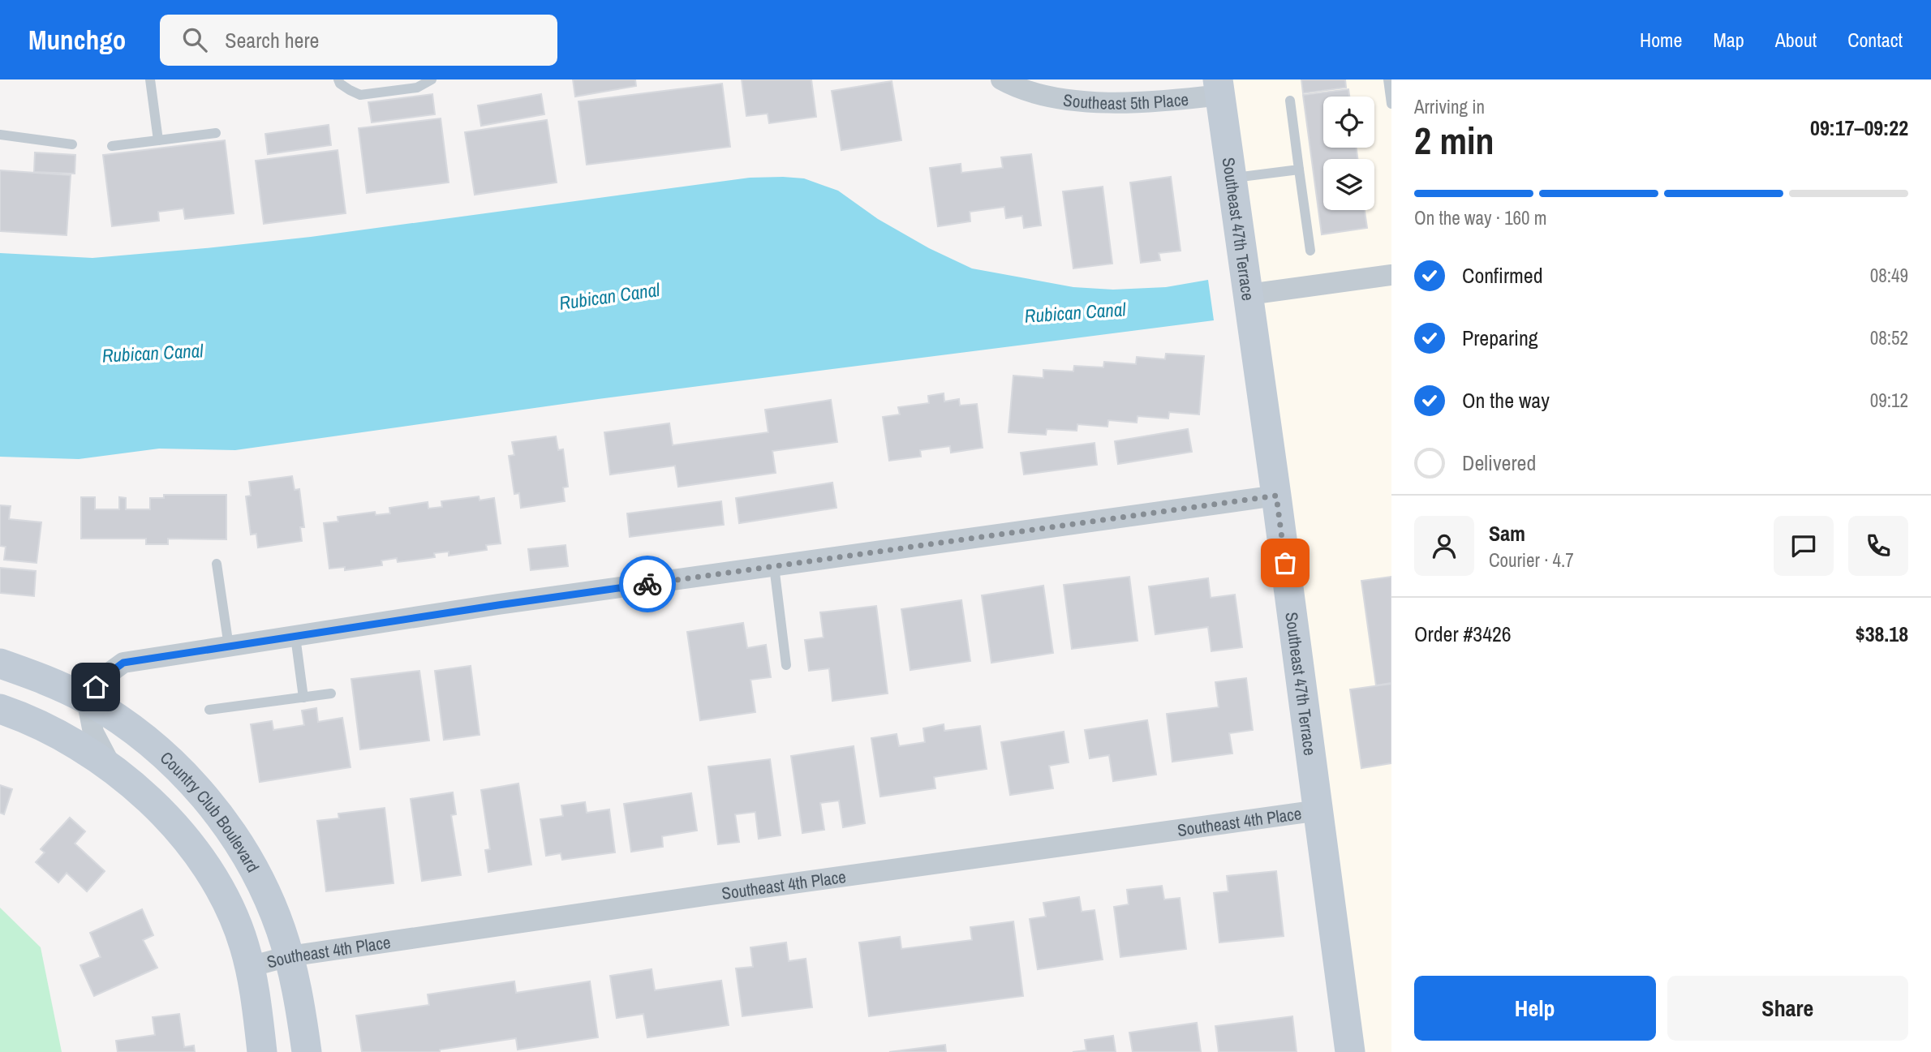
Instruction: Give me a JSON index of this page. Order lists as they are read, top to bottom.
{
  "streets": {
    "main road": ["Southeast 47th Terrace", "Country Club Boulevard"],
    "street": ["Southeast 5th Place", "Southeast 4th Place"]
  },
  "crossings": [
    ["Southeast 5th Place", "Southeast 47th Terrace"],
    ["Southeast 47th Terrace", "Southeast 4th Place"],
    ["Country Club Boulevard", "Southeast 4th Place"]
  ],
  "water": ["Rubican Canal"],
  "page": {
    "header": "Munchgo",
    "search": "Search here",
    "nav": [
      "Home",
      "Map",
      "About",
      "Contact"
    ],
    "heading": ["2 min", "Arriving in", "09:17–09:22"],
    "panel": [
      "Sam",
      "Courier · 4.7",
      "Order #3426",
      "$38.18"
    ],
    "bar": "On the way · 160 m",
    "list": [
      ["Confirmed", "08:49"],
      ["Preparing", "08:52"],
      ["On the way", "09:12"],
      "Delivered"
    ],
    "buttons": ["Help", "Share"]
  }
}
